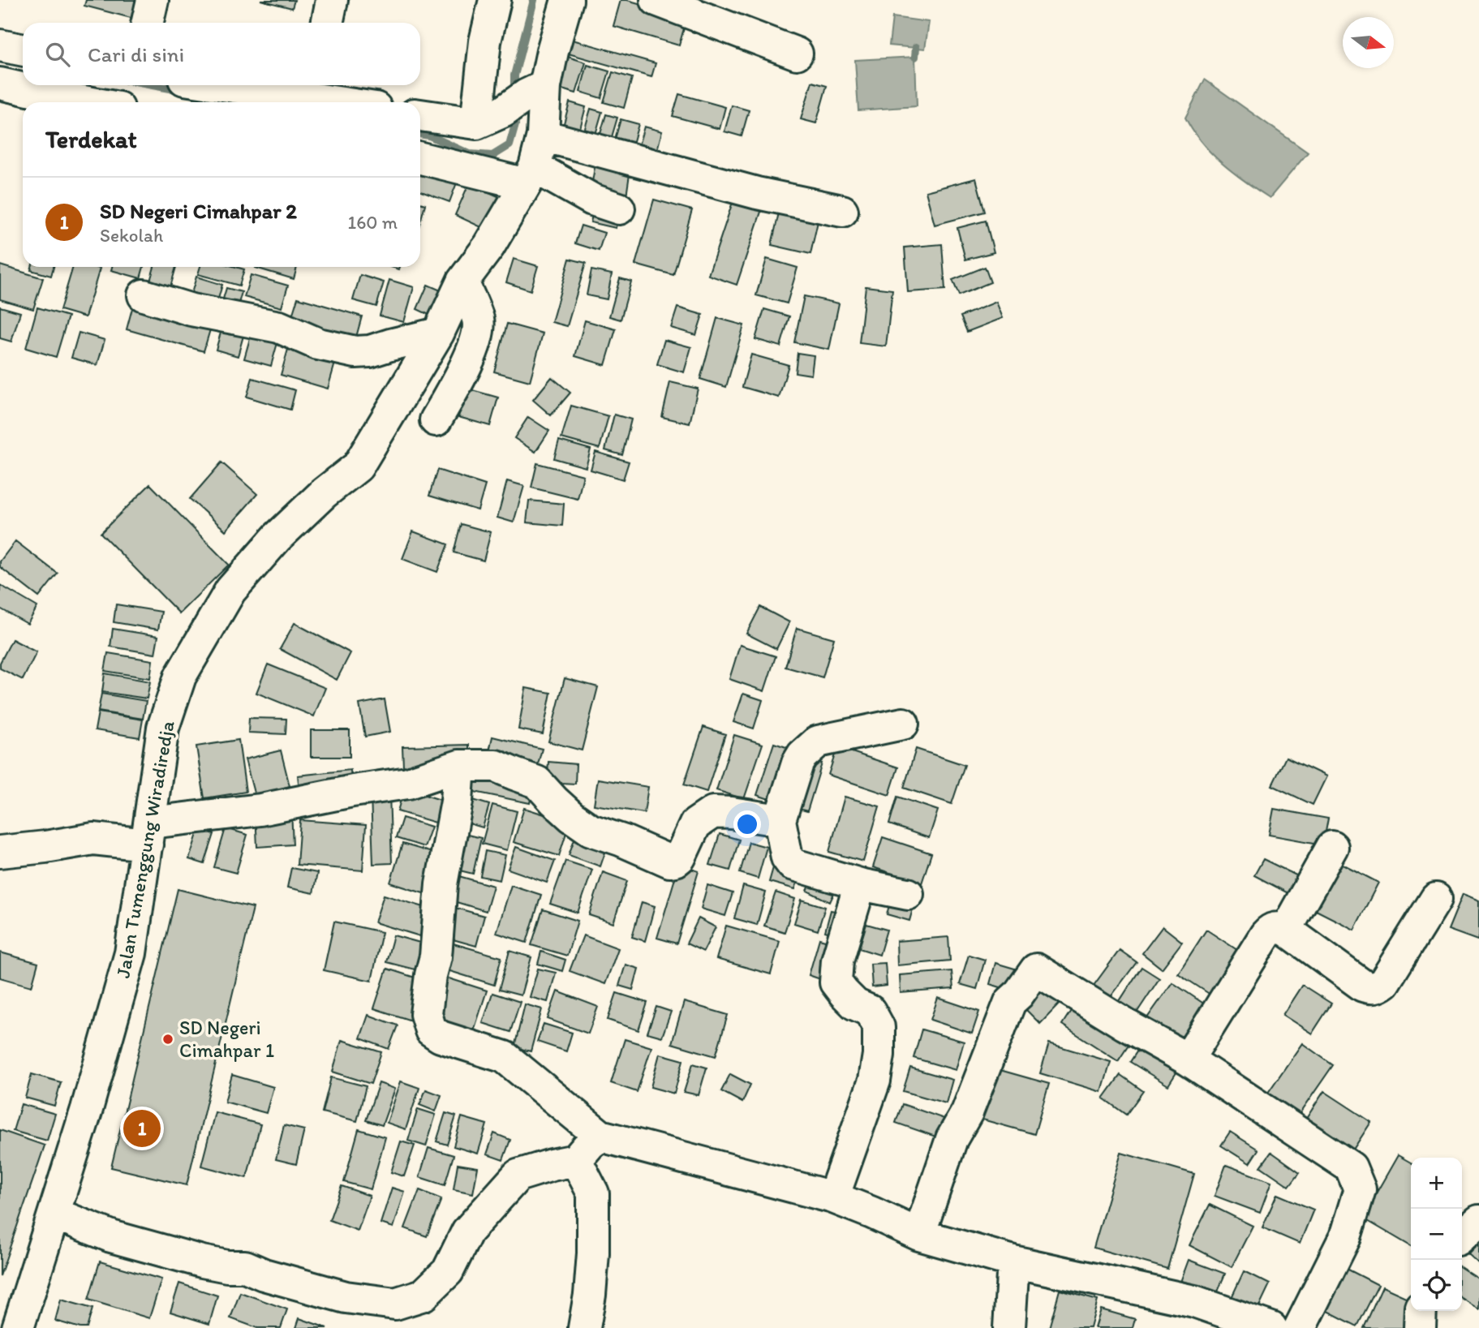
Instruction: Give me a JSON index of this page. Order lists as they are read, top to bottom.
{
  "streets": {
    "street": ["Jalan Tumenggung Wiradiredja"]
  },
  "places": ["SD Negeri Cimahpar 1"],
  "north": "right",
  "page": {
    "search": "Cari di sini",
    "heading": "Terdekat",
    "list": [
      {
        "mark": "1",
        "name": "SD Negeri Cimahpar 2",
        "note": "Sekolah",
        "value": "160 m"
      }
    ],
    "pins": "1",
    "map_buttons": ["+", "−"]
  }
}
